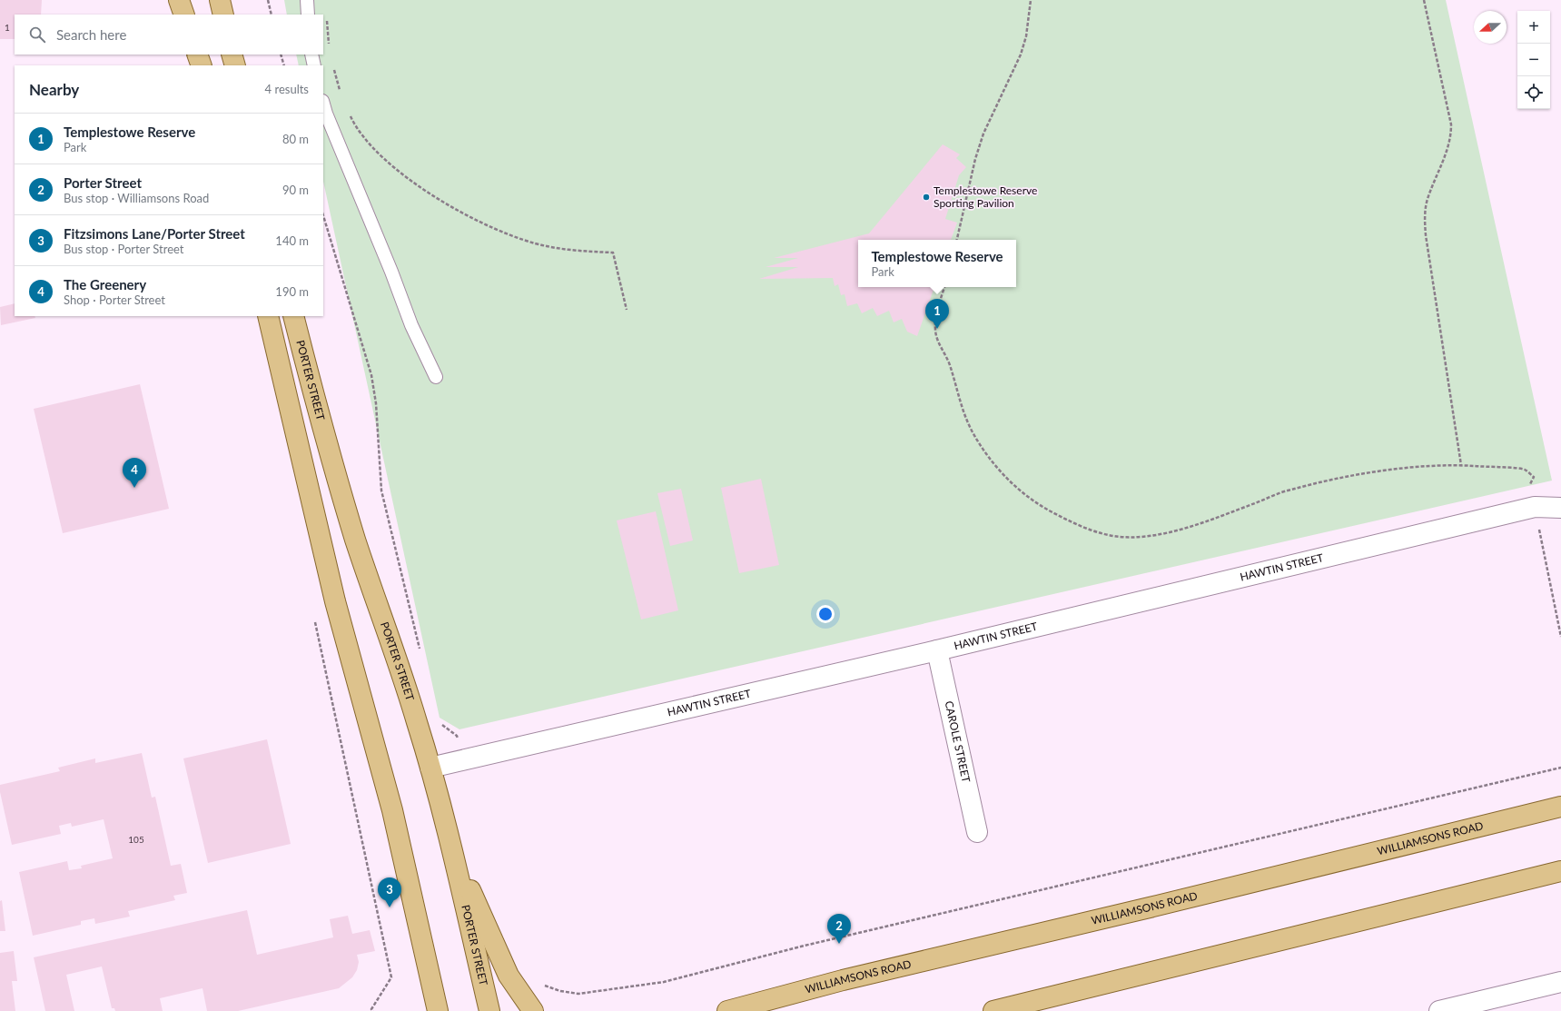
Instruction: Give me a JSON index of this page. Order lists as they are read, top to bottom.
{
  "streets": {
    "main road": ["PORTER STREET", "WILLIAMSONS ROAD"],
    "street": ["HAWTIN STREET", "CAROLE STREET"]
  },
  "crossings": [
    ["PORTER STREET", "HAWTIN STREET"],
    ["HAWTIN STREET", "CAROLE STREET"]
  ],
  "places": ["Templestowe Reserve Sporting Pavilion"],
  "house_numbers": ["1", "105"],
  "north": "left",
  "page": {
    "map_buttons": ["+", "−"],
    "search": "Search here",
    "heading": ["Nearby", "4 results"],
    "list": [
      {
        "mark": "1",
        "name": "Templestowe Reserve",
        "note": "Park",
        "value": "80 m"
      },
      {
        "mark": "2",
        "name": "Porter Street",
        "note": "Bus stop · Williamsons Road",
        "value": "90 m"
      },
      {
        "mark": "3",
        "name": "Fitzsimons Lane/Porter Street",
        "note": "Bus stop · Porter Street",
        "value": "140 m"
      },
      {
        "mark": "4",
        "name": "The Greenery",
        "note": "Shop · Porter Street",
        "value": "190 m"
      }
    ],
    "popup": ["Templestowe Reserve", "Park"],
    "pins": [
      "1",
      "4",
      "3",
      "2"
    ]
  }
}
